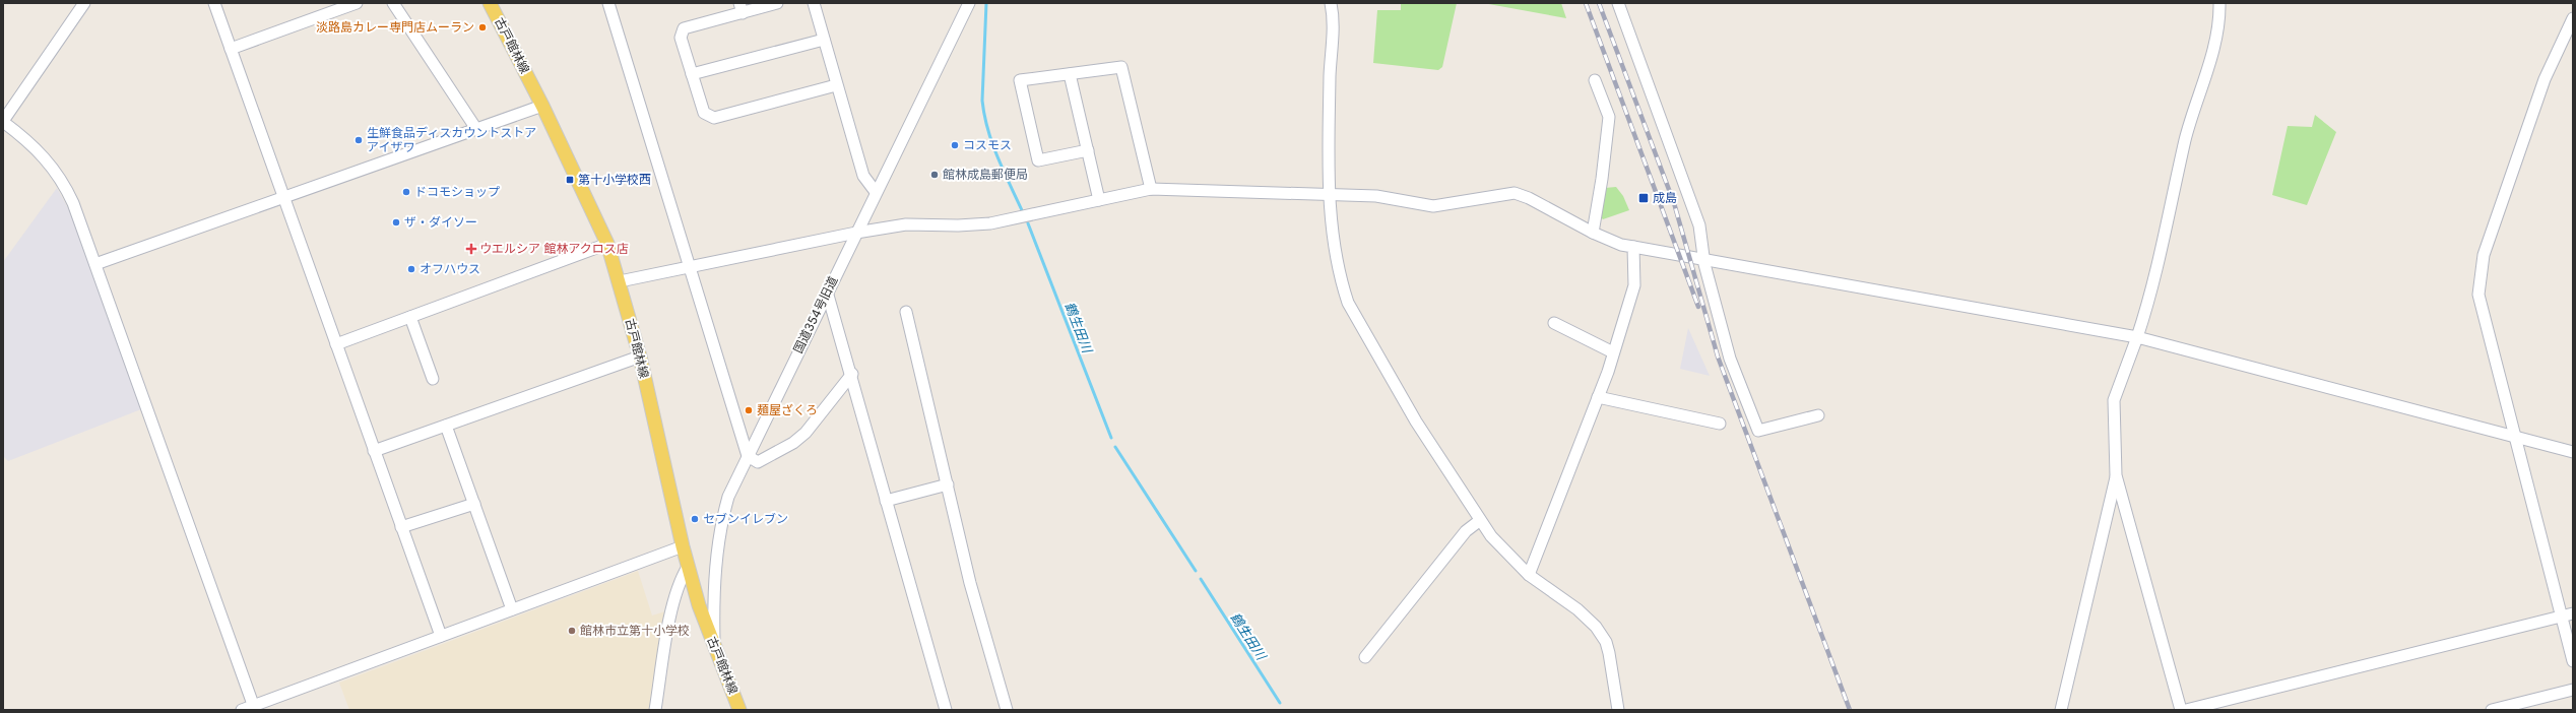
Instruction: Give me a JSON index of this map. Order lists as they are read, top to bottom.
{
  "streets": {
    "main road": ["古戸館林線"],
    "street": ["国道354号旧道"]
  },
  "crossings": [
    ["古戸館林線", "国道354号旧道"]
  ],
  "water": ["鶴生田川"],
  "places": {
    "other": [
      "淡路島カレー専門店ムーラン",
      "生鮮食品ディスカウントストア アイザワ",
      "コスモス",
      "館林成島郵便局",
      "ドコモショップ",
      "ザ・ダイソー",
      "オフハウス",
      "麺屋ざくろ",
      "セブンイレブン",
      "館林市立第十小学校"
    ],
    "transit": ["第十小学校西", "成島"],
    "health": ["ウエルシア 館林アクロス店"]
  }
}
